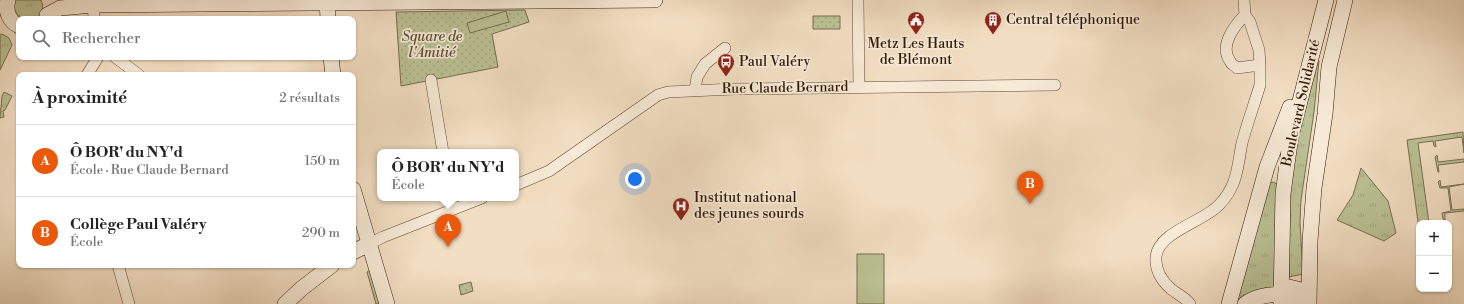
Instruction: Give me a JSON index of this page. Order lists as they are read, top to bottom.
{
  "streets": {
    "main road": ["Boulevard Solidarité"],
    "street": ["Rue Claude Bernard"]
  },
  "parks": ["Square de l'Amitié"],
  "places": {
    "public building": ["Metz Les Hauts de Blémont"],
    "building": ["Central téléphonique"],
    "bus stop": ["Paul Valéry"],
    "hospital": ["Institut national des jeunes sourds"]
  },
  "page": {
    "search": "Rechercher",
    "heading": ["À proximité", "2 résultats"],
    "list": [
      {
        "mark": "A",
        "name": "Ô BOR' du NY'd",
        "note": "École · Rue Claude Bernard",
        "value": "150 m"
      },
      {
        "mark": "B",
        "name": "Collège Paul Valéry",
        "note": "École",
        "value": "290 m"
      }
    ],
    "popup": ["Ô BOR' du NY'd", "École"],
    "pins": ["B", "A"],
    "map_buttons": ["+", "−"]
  }
}
